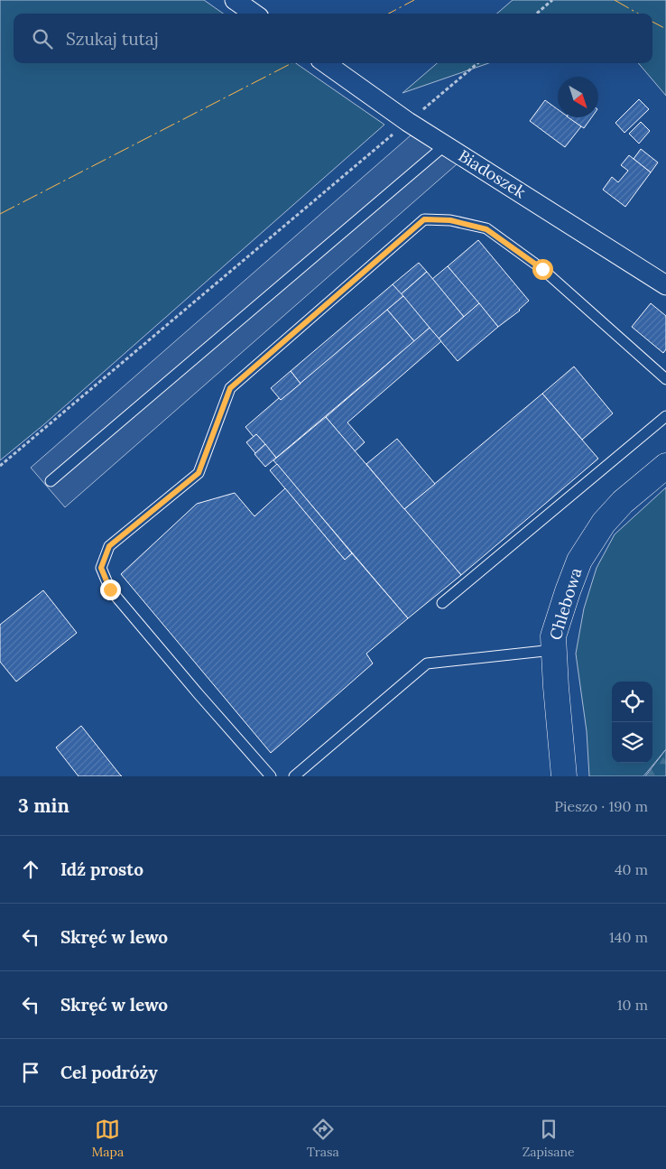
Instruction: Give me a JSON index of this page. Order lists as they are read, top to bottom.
{
  "streets": {
    "street": ["Biadoszek", "Chlebowa"]
  },
  "north": "bottom right",
  "page": {
    "search": "Szukaj tutaj",
    "heading": ["3 min", "Pieszo · 190 m"],
    "list": [
      ["Idź prosto", "40 m"],
      ["Skręć w lewo", "140 m"],
      ["Skręć w lewo", "10 m"],
      "Cel podróży"
    ],
    "nav": ["Mapa", "Trasa", "Zapisane"]
  }
}
